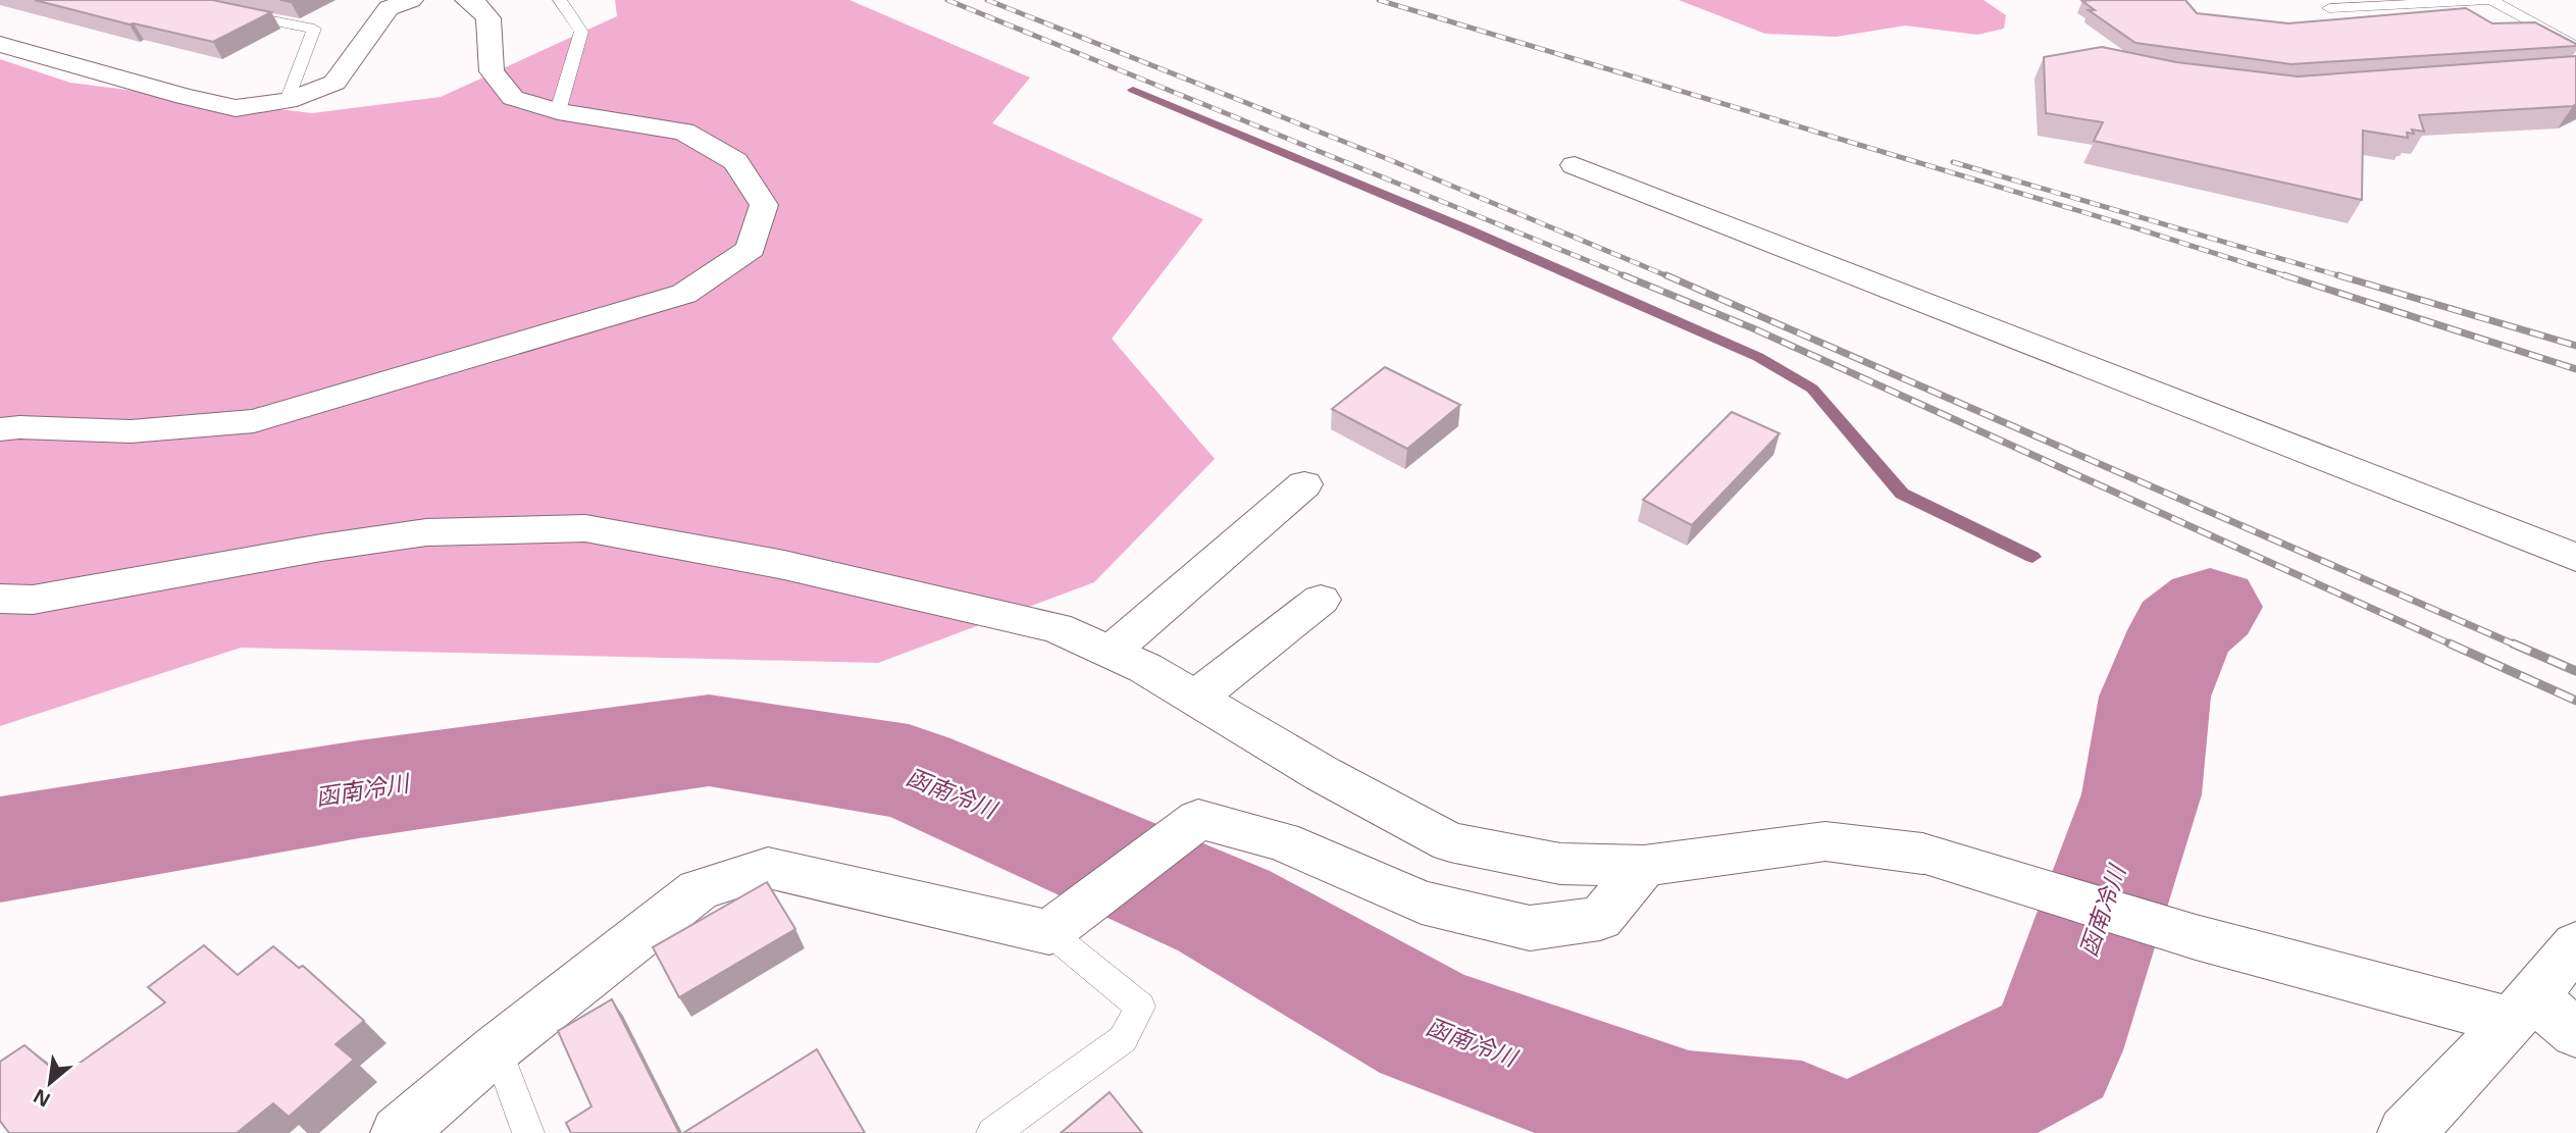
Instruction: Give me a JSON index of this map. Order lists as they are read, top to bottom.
{
  "water": ["函南冷川"],
  "north": "bottom left"
}
